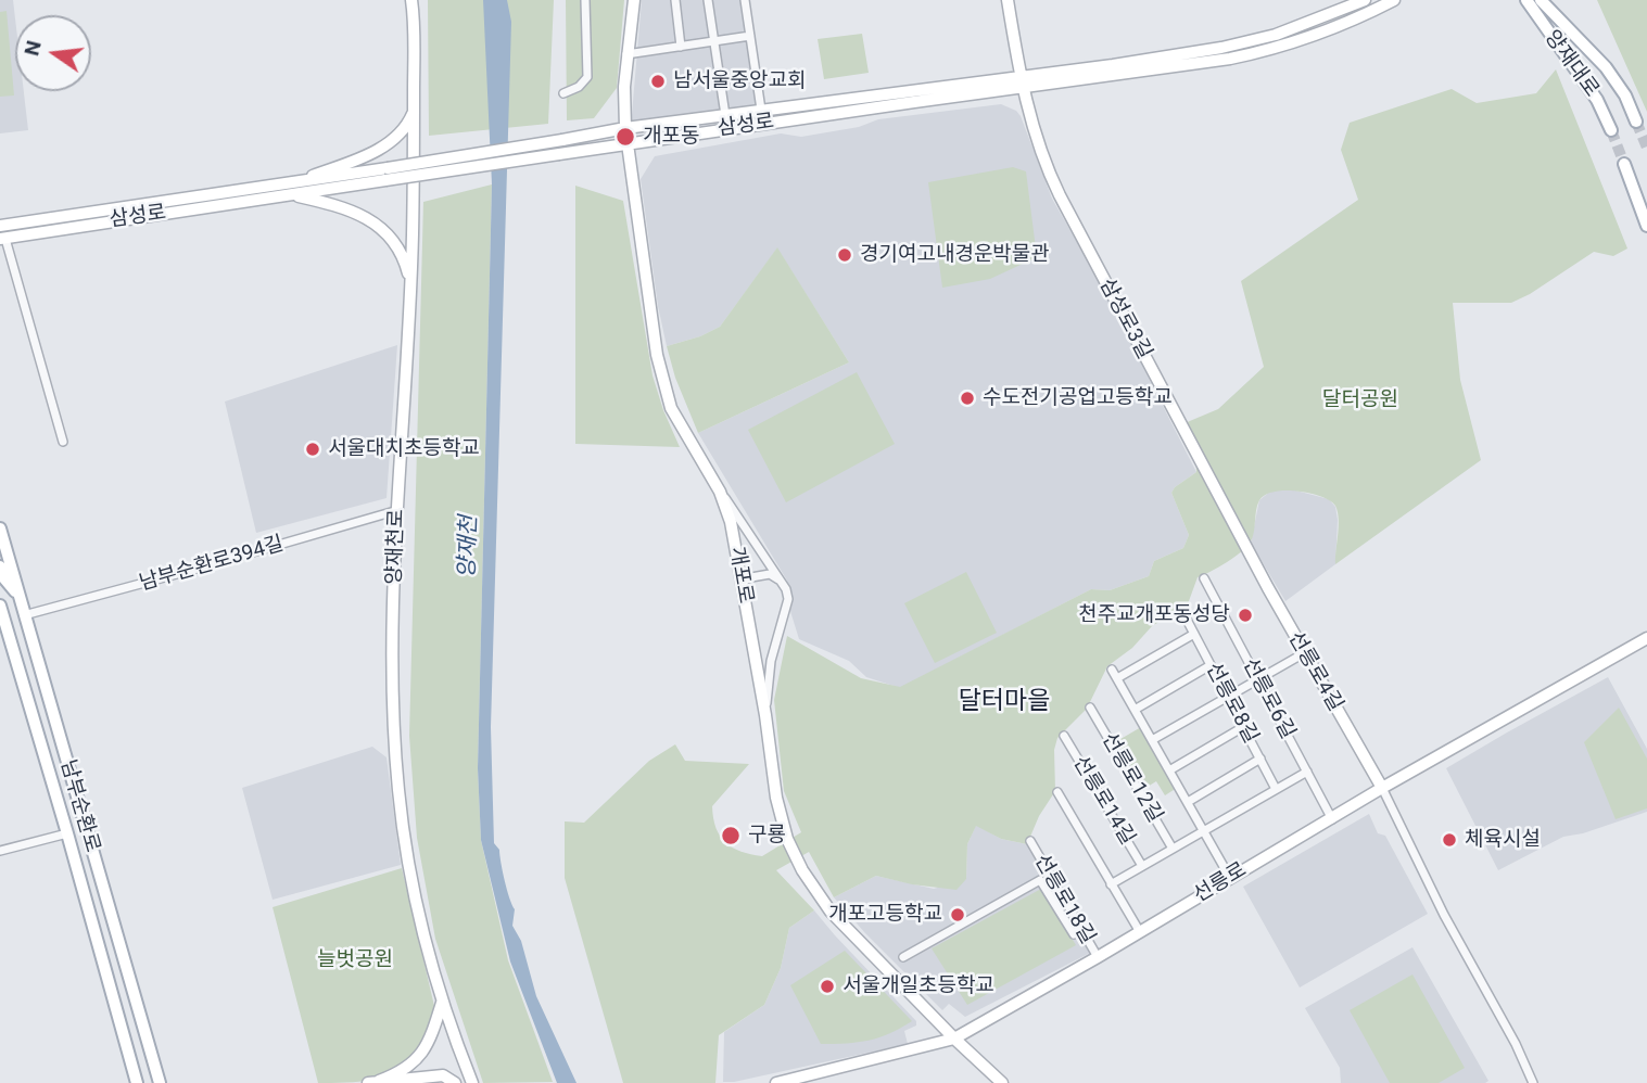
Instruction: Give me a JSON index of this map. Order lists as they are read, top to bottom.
{
  "streets": {
    "main road": ["양재대로", "남부순환로"],
    "street": [
      "삼성로",
      "삼성로3길",
      "양재천로",
      "남부순환로394길",
      "개포로",
      "선릉로4길",
      "선릉로6길",
      "선릉로8길",
      "선릉로12길",
      "선릉로14길",
      "선릉로",
      "선릉로18길"
    ]
  },
  "crossings": [
    ["삼성로", "삼성로3길"],
    ["삼성로", "개포로"],
    ["삼성로3길", "선릉로4길"],
    ["양재천로", "남부순환로394길"],
    ["남부순환로394길", "남부순환로"],
    ["개포로", "선릉로"],
    ["선릉로4길", "선릉로"],
    ["선릉로6길", "선릉로"],
    ["선릉로", "선릉로18길"]
  ],
  "districts": ["달터마을"],
  "water": ["양재천"],
  "parks": ["달터공원", "늘벗공원"],
  "places": [
    "남서울중앙교회",
    "개포동",
    "경기여고내경운박물관",
    "수도전기공업고등학교",
    "서울대치초등학교",
    "천주교개포동성당",
    "구룡",
    "체육시설",
    "개포고등학교",
    "서울개일초등학교"
  ],
  "north": "left"
}
